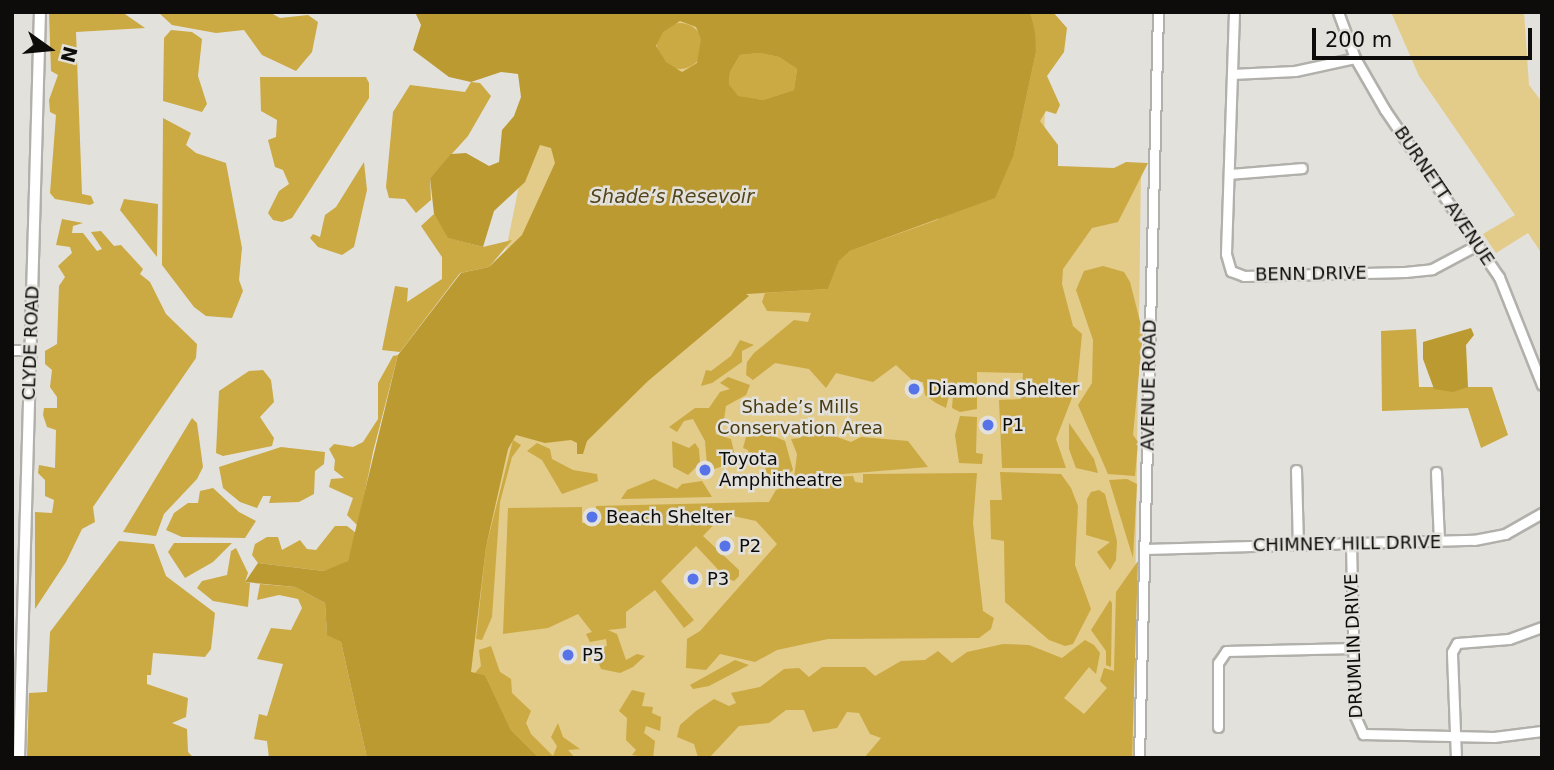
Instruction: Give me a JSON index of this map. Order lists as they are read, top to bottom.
{
  "streets": {
    "main road": ["CLYDE ROAD"],
    "street": [
      "BURNETT AVENUE",
      "BENN DRIVE",
      "AVENUE ROAD",
      "CHIMNEY HILL DRIVE",
      "DRUMLIN DRIVE"
    ]
  },
  "crossings": [
    ["BURNETT AVENUE", "BENN DRIVE"],
    ["AVENUE ROAD", "CHIMNEY HILL DRIVE"],
    ["CHIMNEY HILL DRIVE", "DRUMLIN DRIVE"]
  ],
  "water": ["Shade’s Resevoir"],
  "parks": ["Shade’s Mills Conservation Area"],
  "places": [
    "Diamond Shelter",
    "P1",
    "Toyota Amphitheatre",
    "Beach Shelter",
    "P2",
    "P3",
    "P5"
  ],
  "scale_bar": "200 m",
  "north": "right"
}
